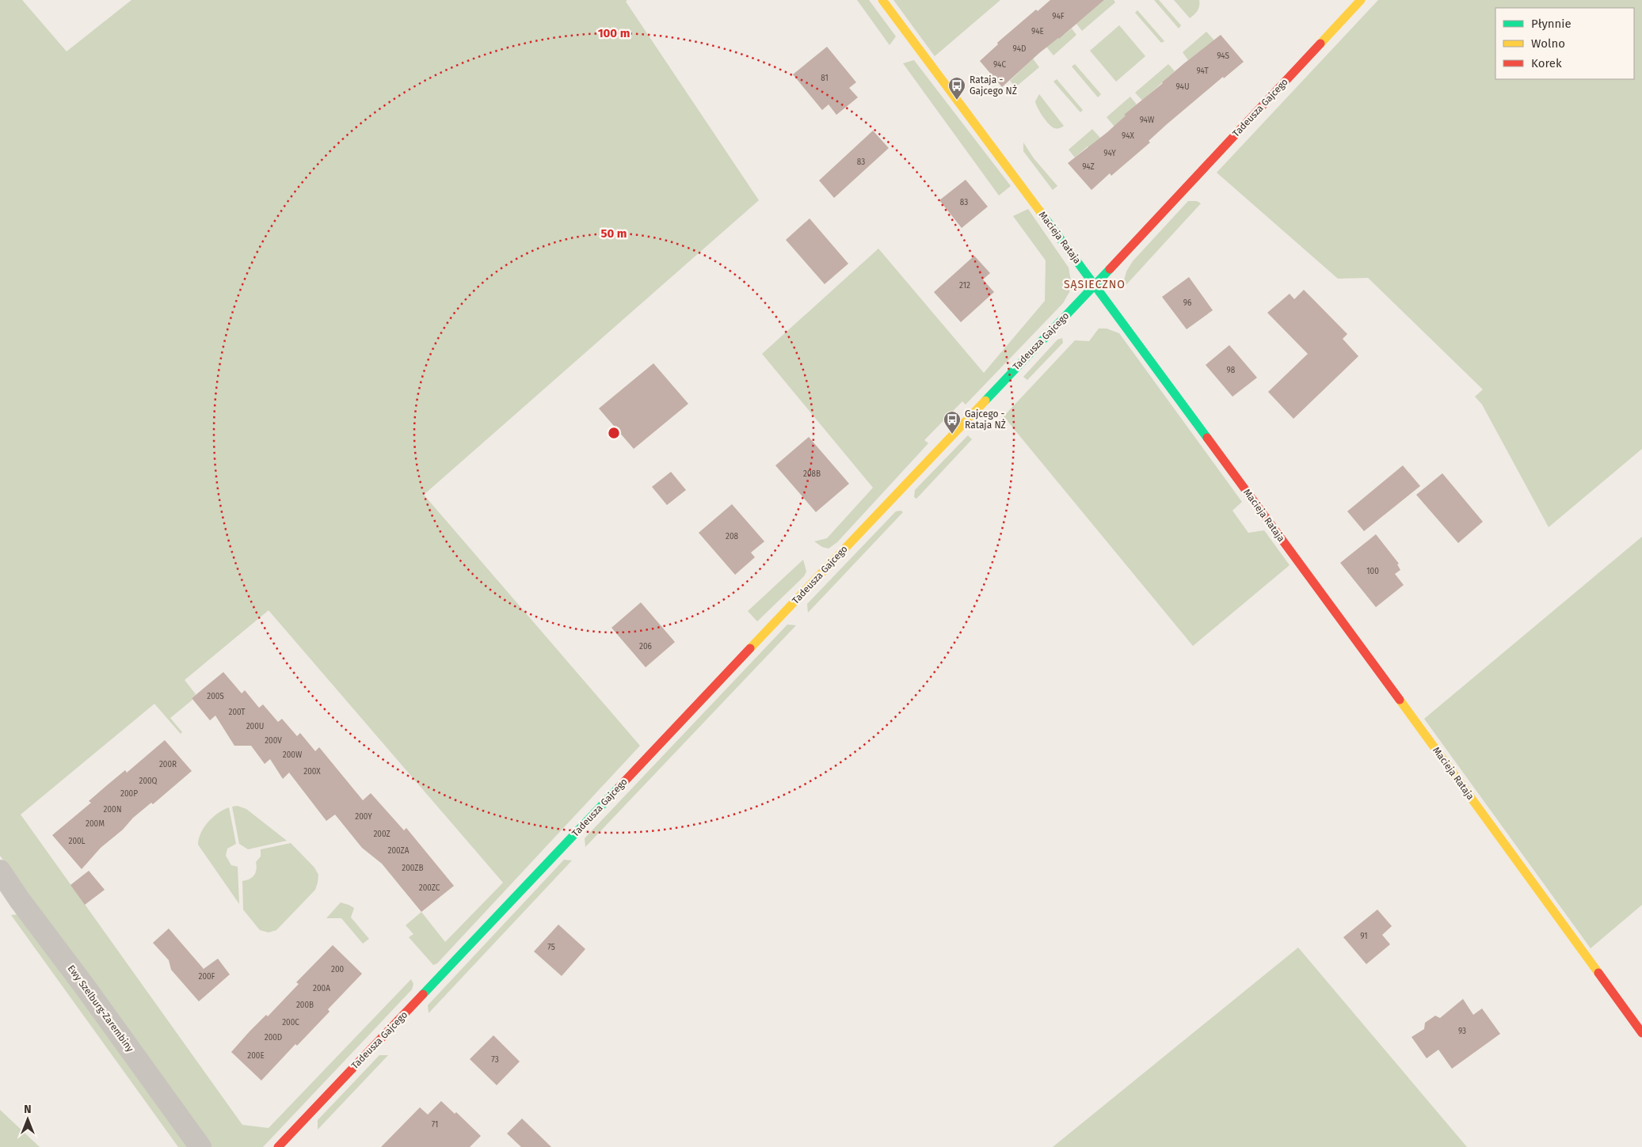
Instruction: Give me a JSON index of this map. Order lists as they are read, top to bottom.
{
  "streets": {
    "street": ["Tadeusza Gajcego", "Macieja Rataja", "Ewy Szelburg-Zarembiny"]
  },
  "crossings": [
    ["Tadeusza Gajcego", "Macieja Rataja"]
  ],
  "districts": ["SĄSIECZNO"],
  "places": {
    "bus stop": ["Rataja - Gajcego NŻ", "Gajcego - Rataja NŻ"]
  },
  "house_numbers": [
    "94F",
    "94E",
    "94D",
    "94S",
    "94C",
    "94T",
    "81",
    "94U",
    "94W",
    "94X",
    "94Y",
    "83",
    "94Z",
    "83",
    "212",
    "96",
    "98",
    "208B",
    "208",
    "100",
    "206",
    "200S",
    "200T",
    "200U",
    "200V",
    "200W",
    "200R",
    "200X",
    "200Q",
    "200P",
    "200N",
    "200Y",
    "200M",
    "200Z",
    "200L",
    "200ZA",
    "200ZB",
    "200ZC",
    "91",
    "75",
    "200",
    "200F",
    "200A",
    "200B",
    "200C",
    "93",
    "200D",
    "200E",
    "73",
    "71"
  ],
  "legend": ["Płynnie", "Wolno", "Korek"],
  "north": "top",
  "rings": ["100 m", "50 m"]
}
